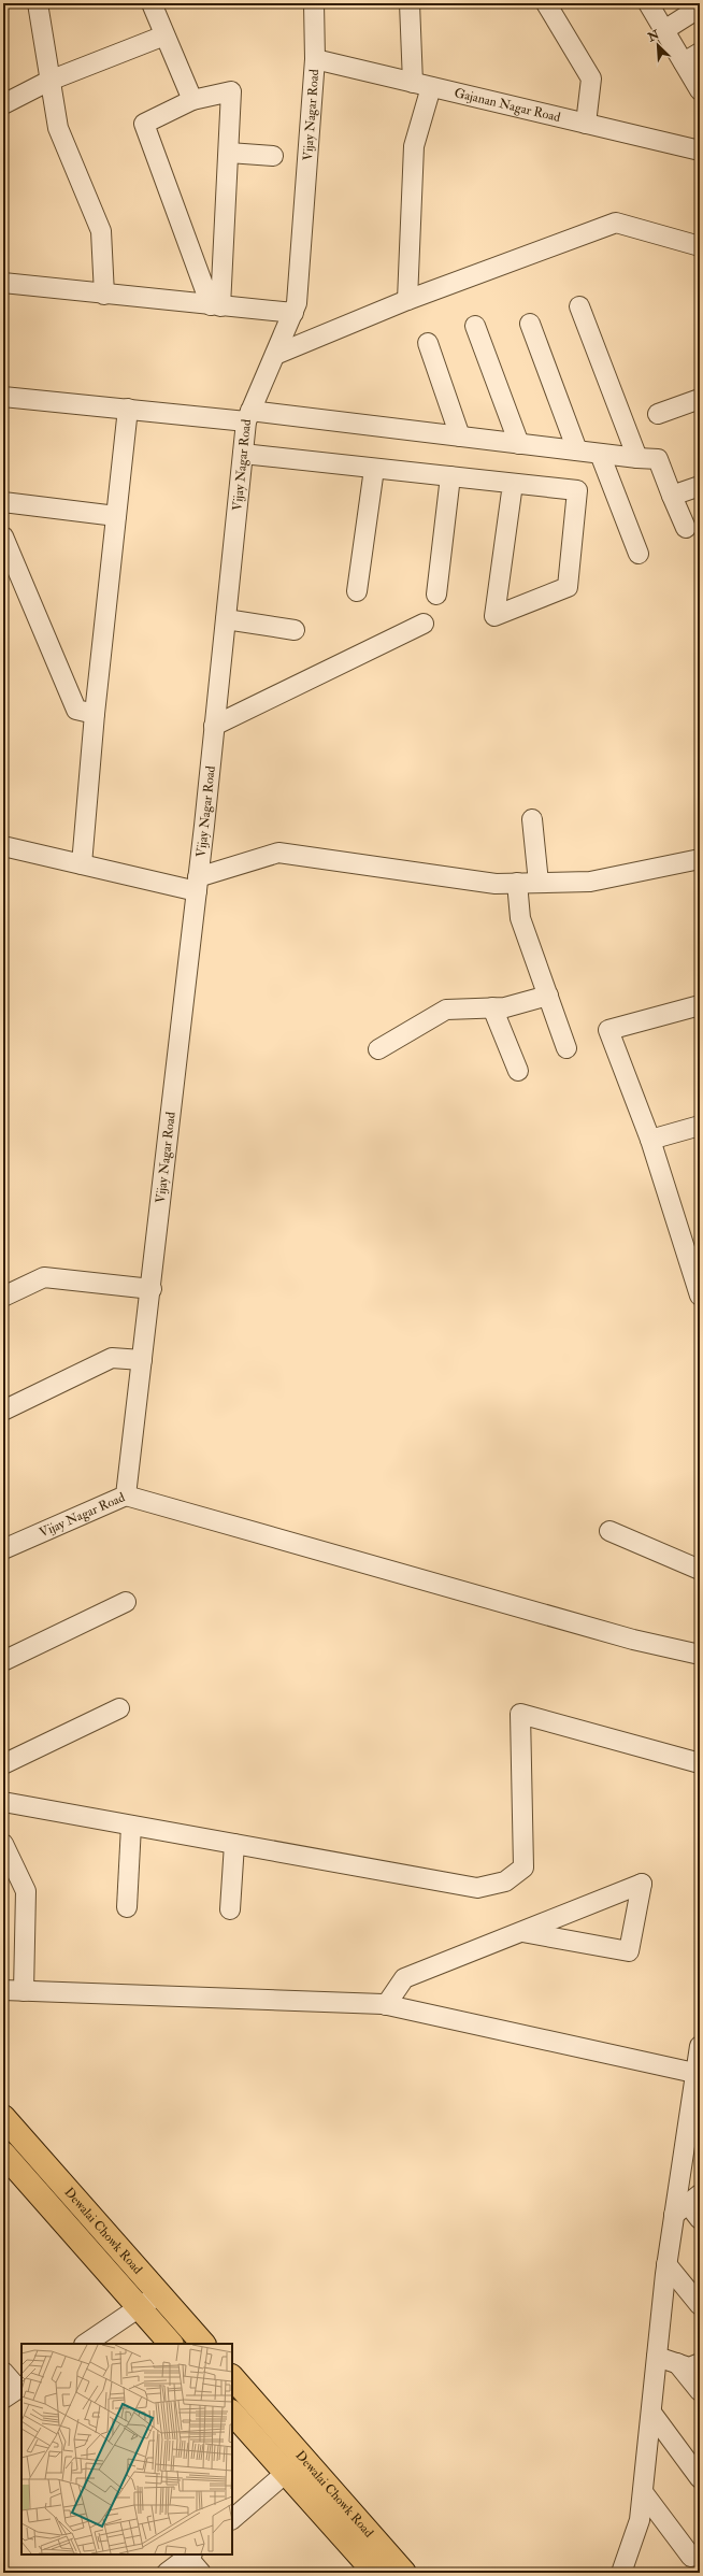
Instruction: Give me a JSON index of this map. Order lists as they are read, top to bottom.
{
  "streets": {
    "main road": ["Dewalai Chowk Road"],
    "street": ["Gajanan Nagar Road", "Vijay Nagar Road"]
  },
  "crossings": [
    ["Gajanan Nagar Road", "Vijay Nagar Road"]
  ],
  "north": "top left"
}
